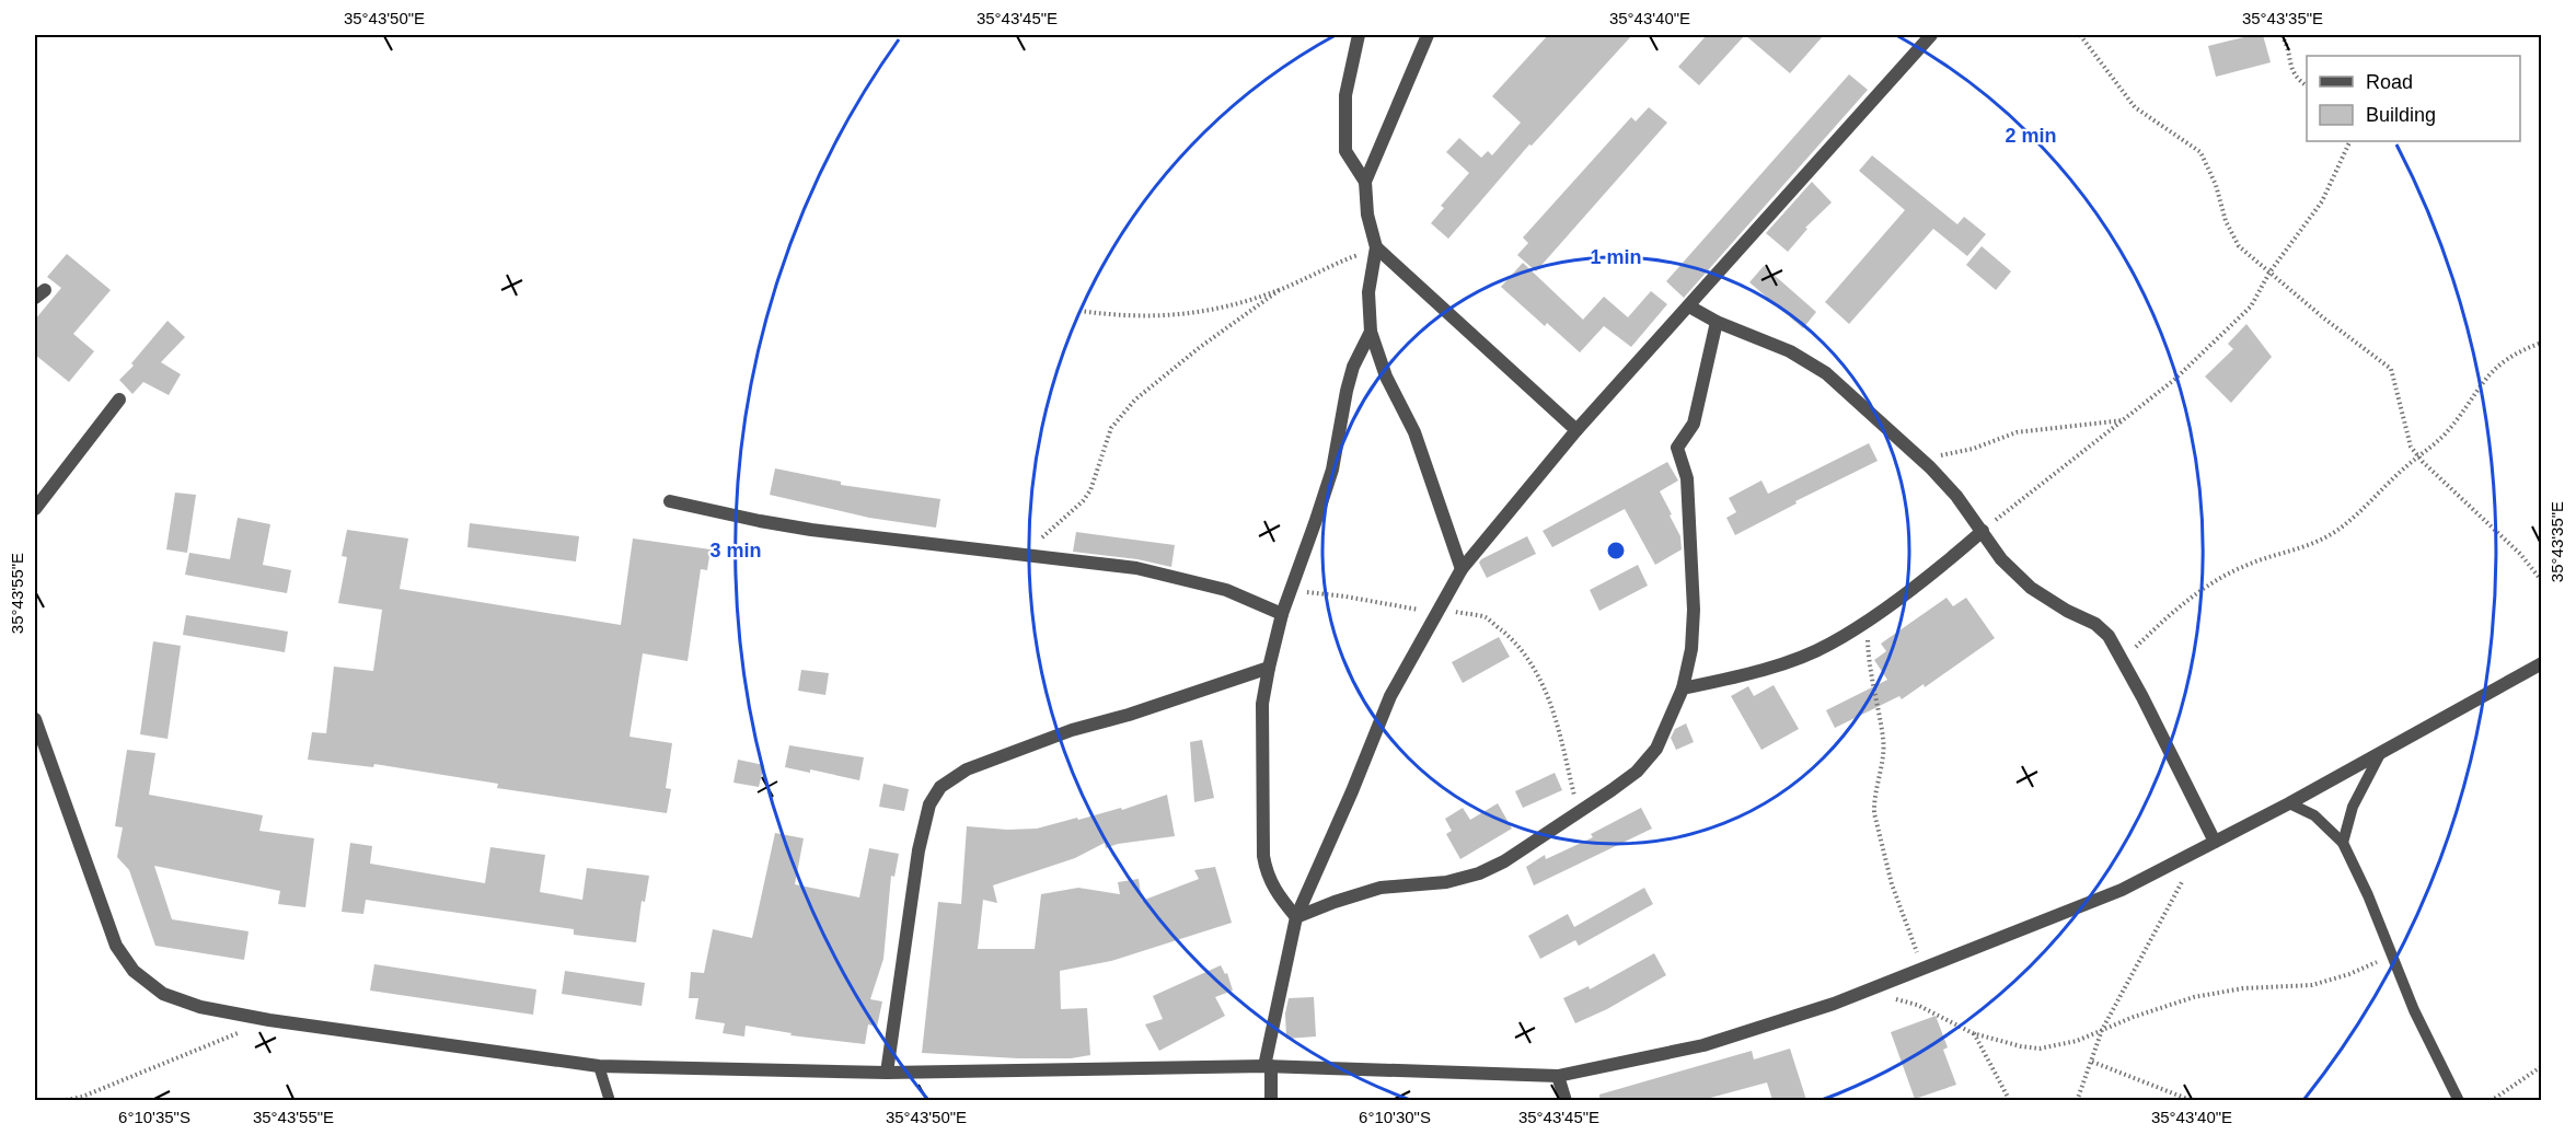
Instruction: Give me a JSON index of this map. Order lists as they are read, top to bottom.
{
  "legend": ["Road", "Building"],
  "coordinates": [
    "35°43'50\"E",
    "35°43'45\"E",
    "35°43'40\"E",
    "35°43'35\"E",
    "35°43'55\"E",
    "6°10'35\"S",
    "6°10'30\"S"
  ],
  "rings": ["2 min", "1 min", "3 min"]
}
